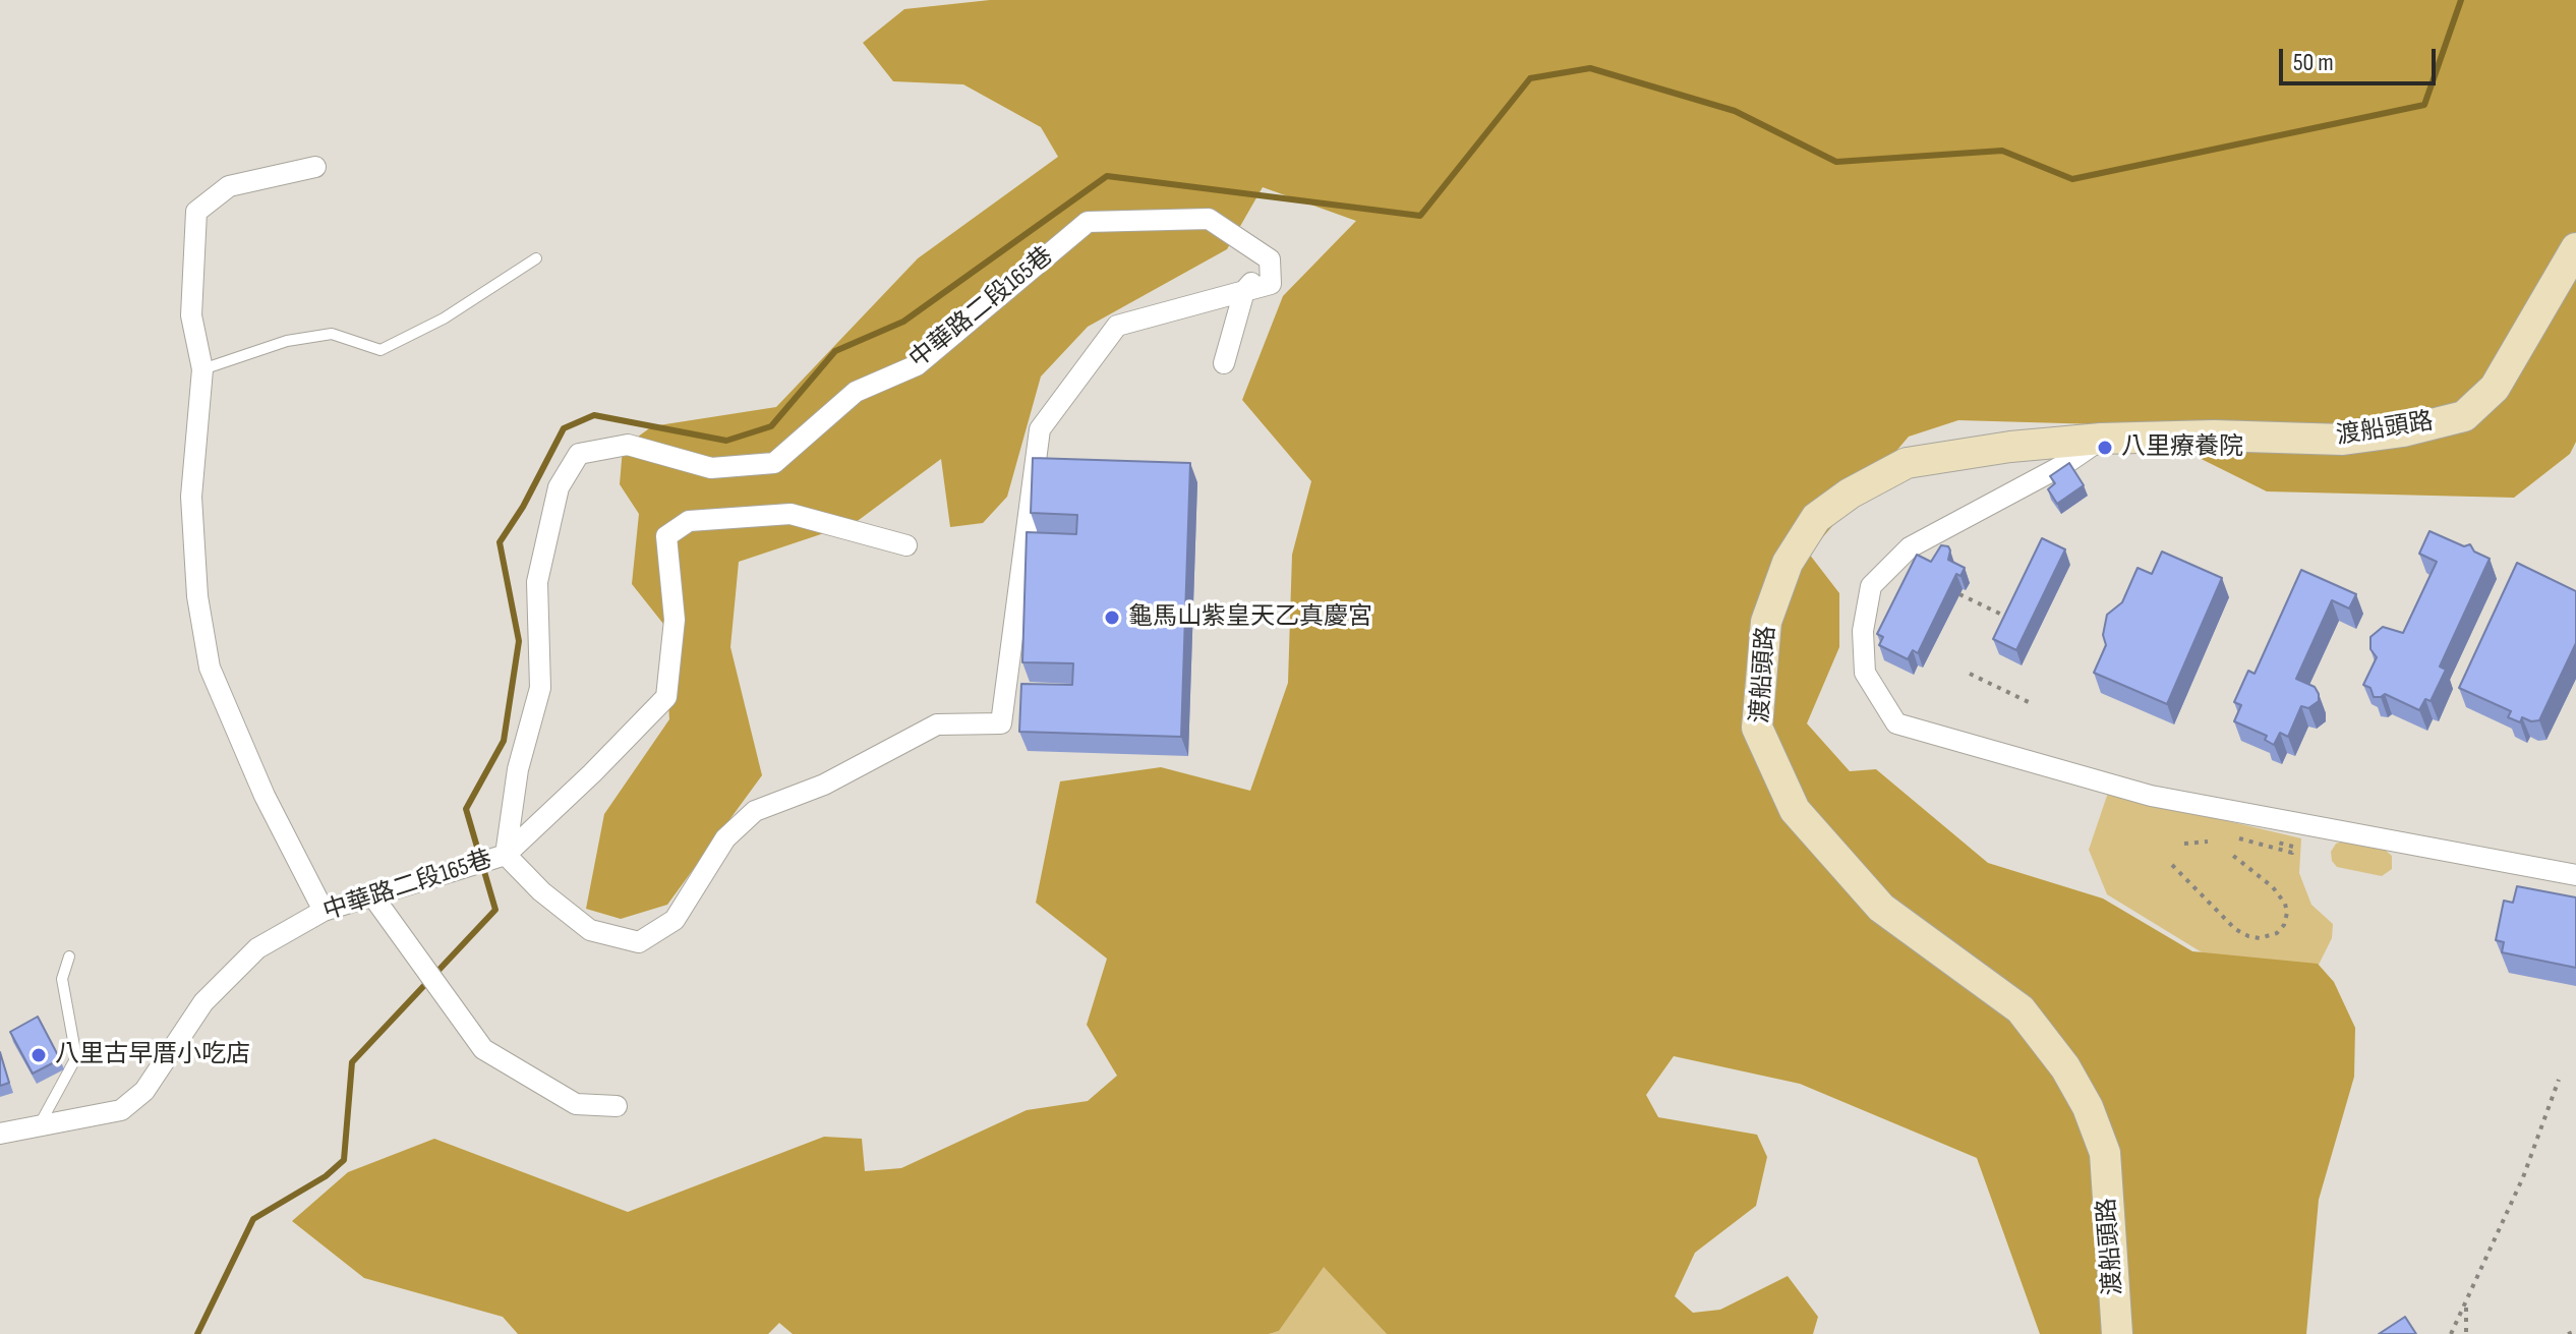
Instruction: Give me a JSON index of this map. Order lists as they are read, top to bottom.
{
  "streets": {
    "street": ["中華路二段165巷", "渡船頭路"]
  },
  "places": ["八里療養院", "龜馬山紫皇天乙真慶宮", "八里古早厝小吃店"],
  "scale_bar": "50 m"
}
